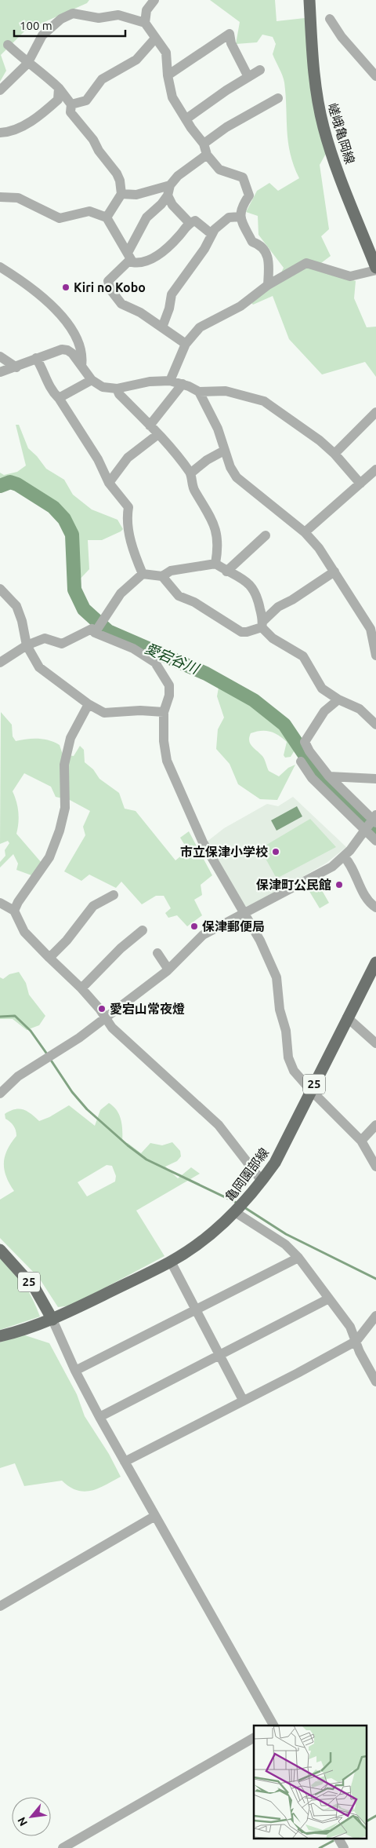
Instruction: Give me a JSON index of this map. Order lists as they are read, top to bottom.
{
  "streets": {
    "main road": ["嵯峨亀岡線", "25", "亀岡園部線"]
  },
  "crossings": [
    ["25", "亀岡園部線"]
  ],
  "water": ["愛宕谷川"],
  "places": [
    "Kiri no Kobo",
    "市立保津小学校",
    "保津町公民館",
    "保津郵便局",
    "愛宕山常夜燈"
  ],
  "scale_bar": "100 m",
  "north": "bottom left"
}
